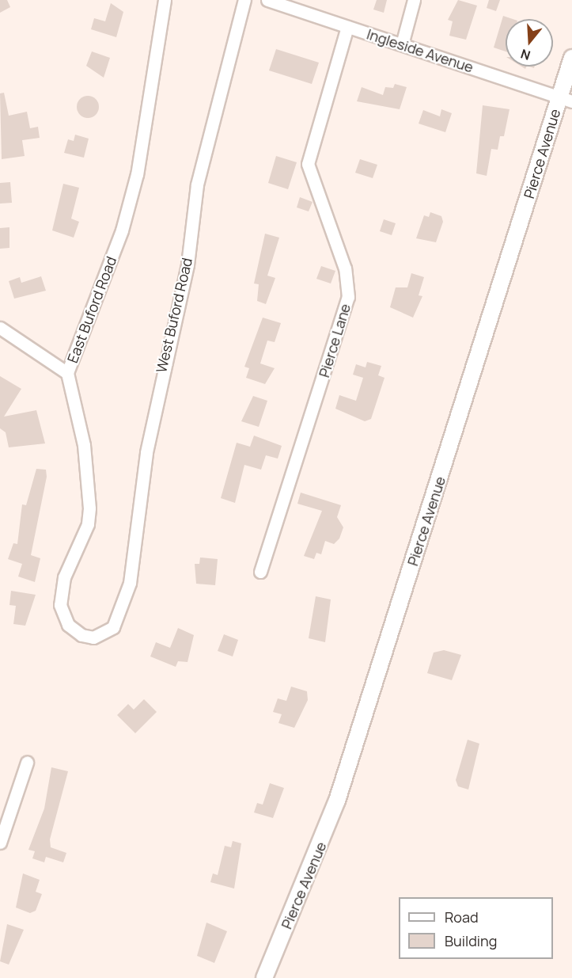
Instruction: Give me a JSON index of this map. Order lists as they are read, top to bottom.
{
  "streets": {
    "main road": ["Pierce Avenue"],
    "street": [
      "Ingleside Avenue",
      "East Buford Road",
      "West Buford Road",
      "Pierce Lane"
    ]
  },
  "crossings": [
    ["Ingleside Avenue", "Pierce Avenue"],
    ["Ingleside Avenue", "Pierce Lane"],
    ["East Buford Road", "West Buford Road"]
  ],
  "legend": ["Road", "Building"],
  "north": "bottom"
}
